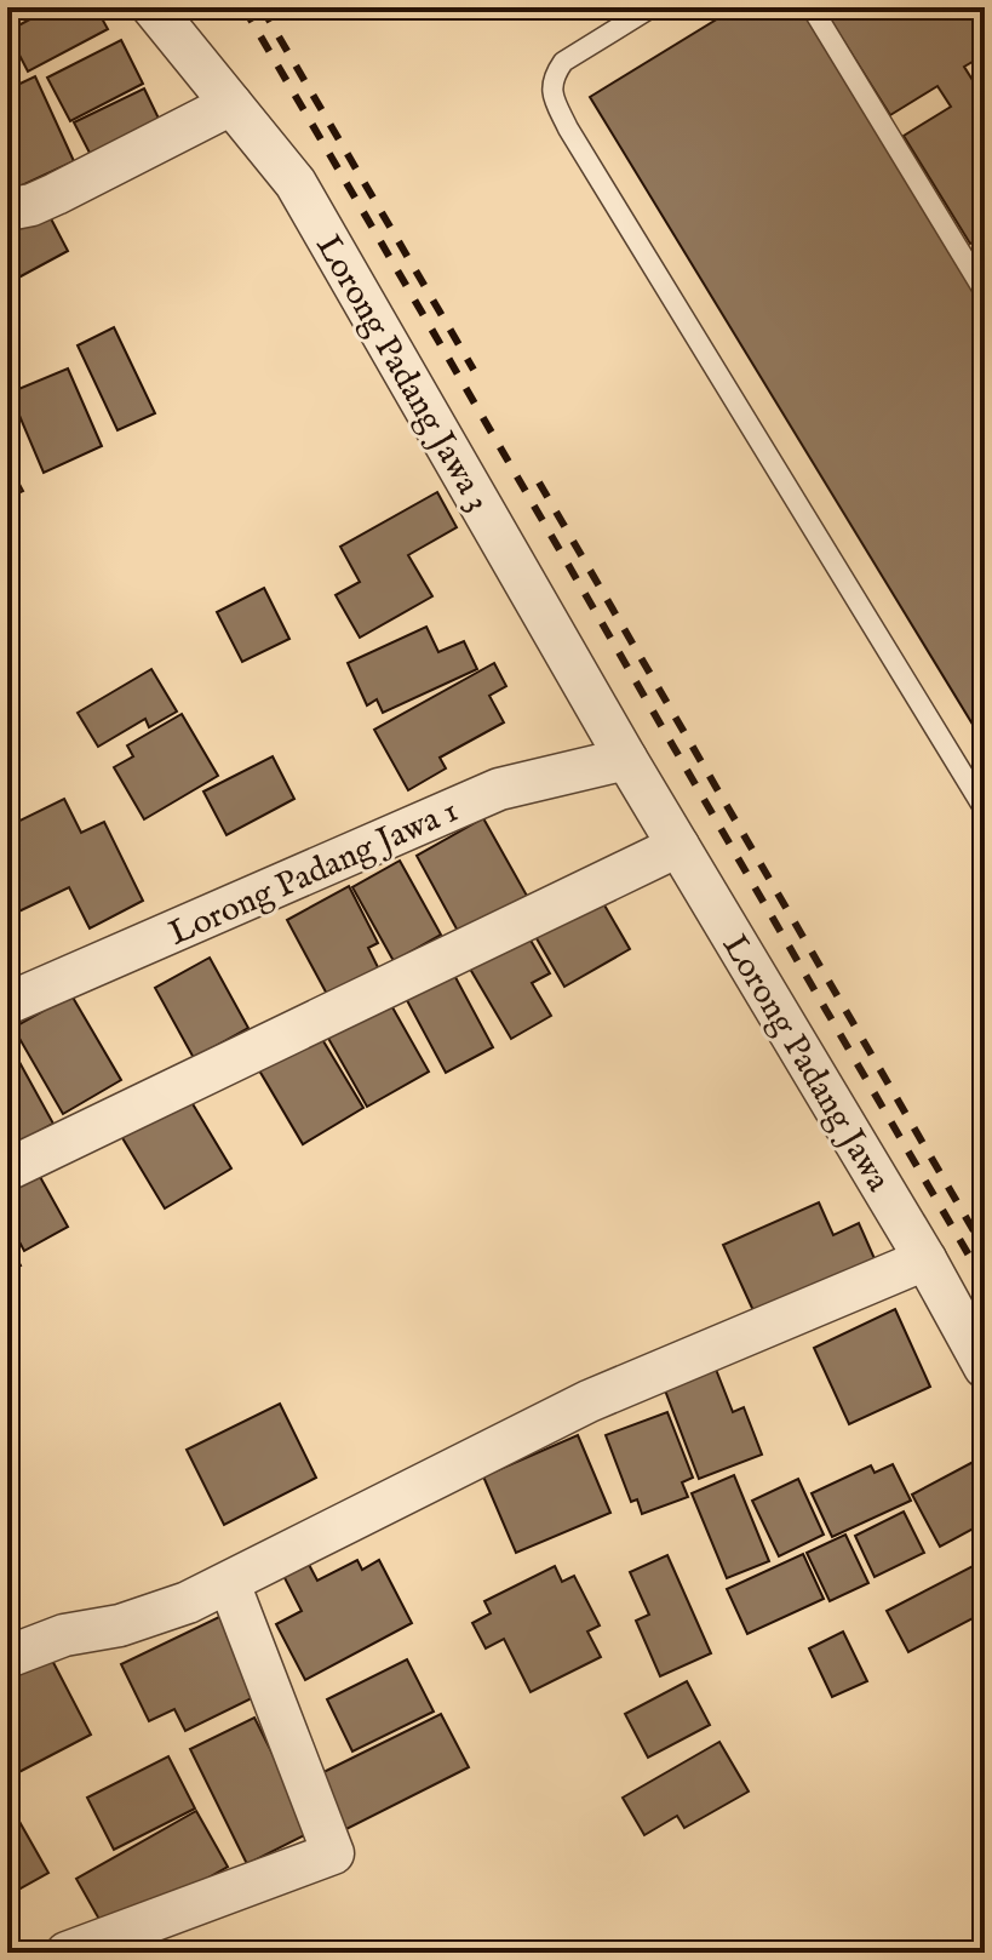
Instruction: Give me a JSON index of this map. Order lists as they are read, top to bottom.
{
  "streets": {
    "street": ["Lorong Padang Jawa 3", "Lorong Padang Jawa 1", "Lorong Padang Jawa"]
  },
  "crossings": [
    ["Lorong Padang Jawa 3", "Lorong Padang Jawa 1"],
    ["Lorong Padang Jawa 3", "Lorong Padang Jawa"],
    ["Lorong Padang Jawa 1", "Lorong Padang Jawa"]
  ]
}
